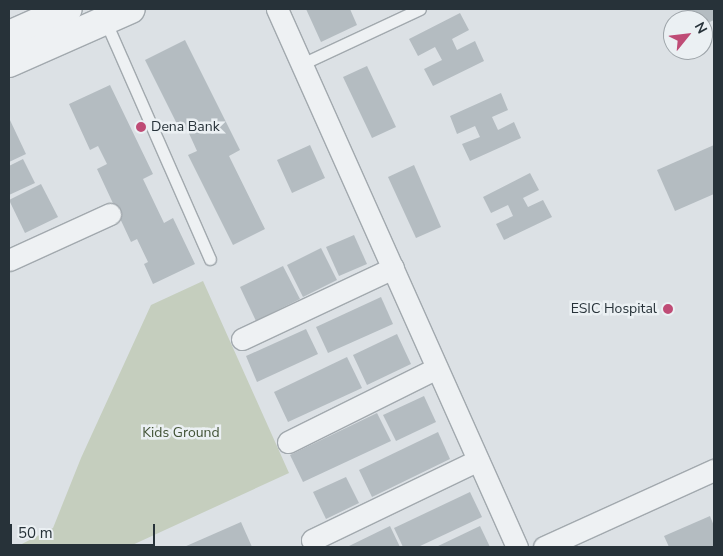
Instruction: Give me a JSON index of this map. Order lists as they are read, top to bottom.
{
  "parks": ["Kids Ground"],
  "places": ["Dena Bank", "ESIC Hospital"],
  "scale_bar": "50 m",
  "north": "top right"
}
